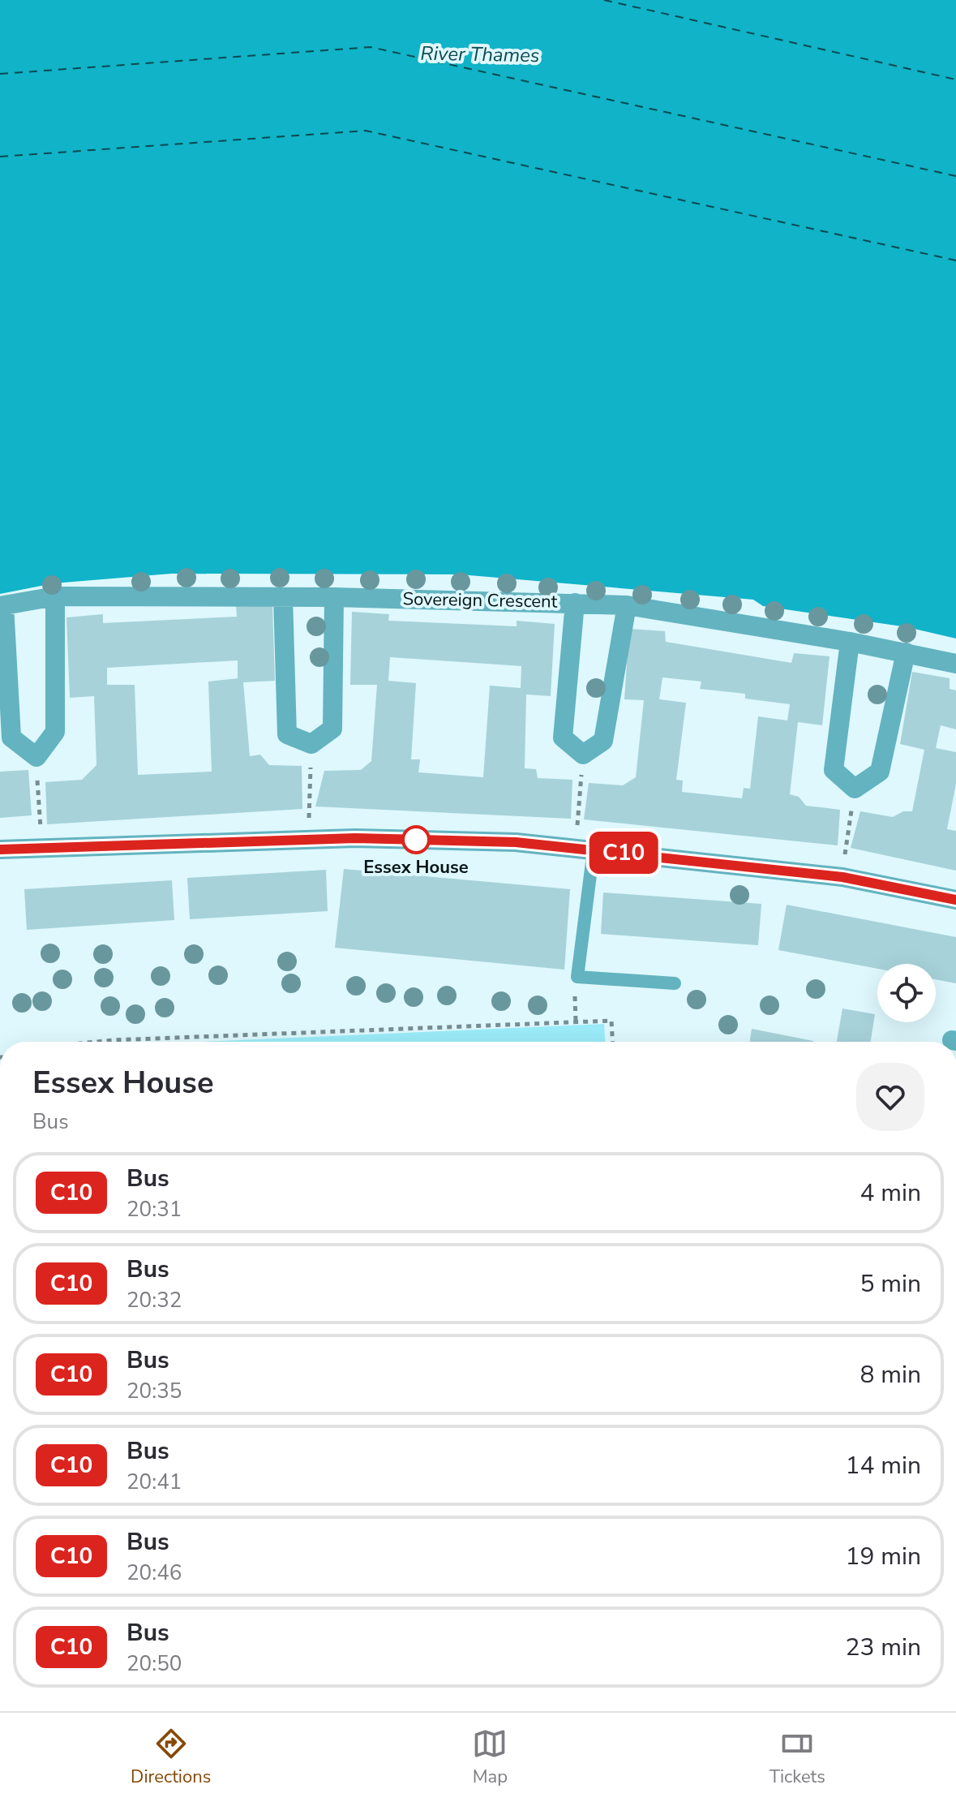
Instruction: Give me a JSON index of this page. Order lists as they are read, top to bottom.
{
  "streets": {
    "street": ["Sovereign Crescent"]
  },
  "water": ["River Thames"],
  "places": ["Essex House"],
  "lines": ["bus line C10"],
  "page": {
    "on_map": "C10",
    "heading": ["Essex House", "Bus"],
    "list": [
      {
        "mark": "C10",
        "name": "Bus",
        "note": "20:31",
        "value": "4 min"
      },
      {
        "mark": "C10",
        "name": "Bus",
        "note": "20:32",
        "value": "5 min"
      },
      {
        "mark": "C10",
        "name": "Bus",
        "note": "20:35",
        "value": "8 min"
      },
      {
        "mark": "C10",
        "name": "Bus",
        "note": "20:41",
        "value": "14 min"
      },
      {
        "mark": "C10",
        "name": "Bus",
        "note": "20:46",
        "value": "19 min"
      },
      {
        "mark": "C10",
        "name": "Bus",
        "note": "20:50",
        "value": "23 min"
      }
    ],
    "tabs": ["Directions", "Map", "Tickets"]
  }
}
